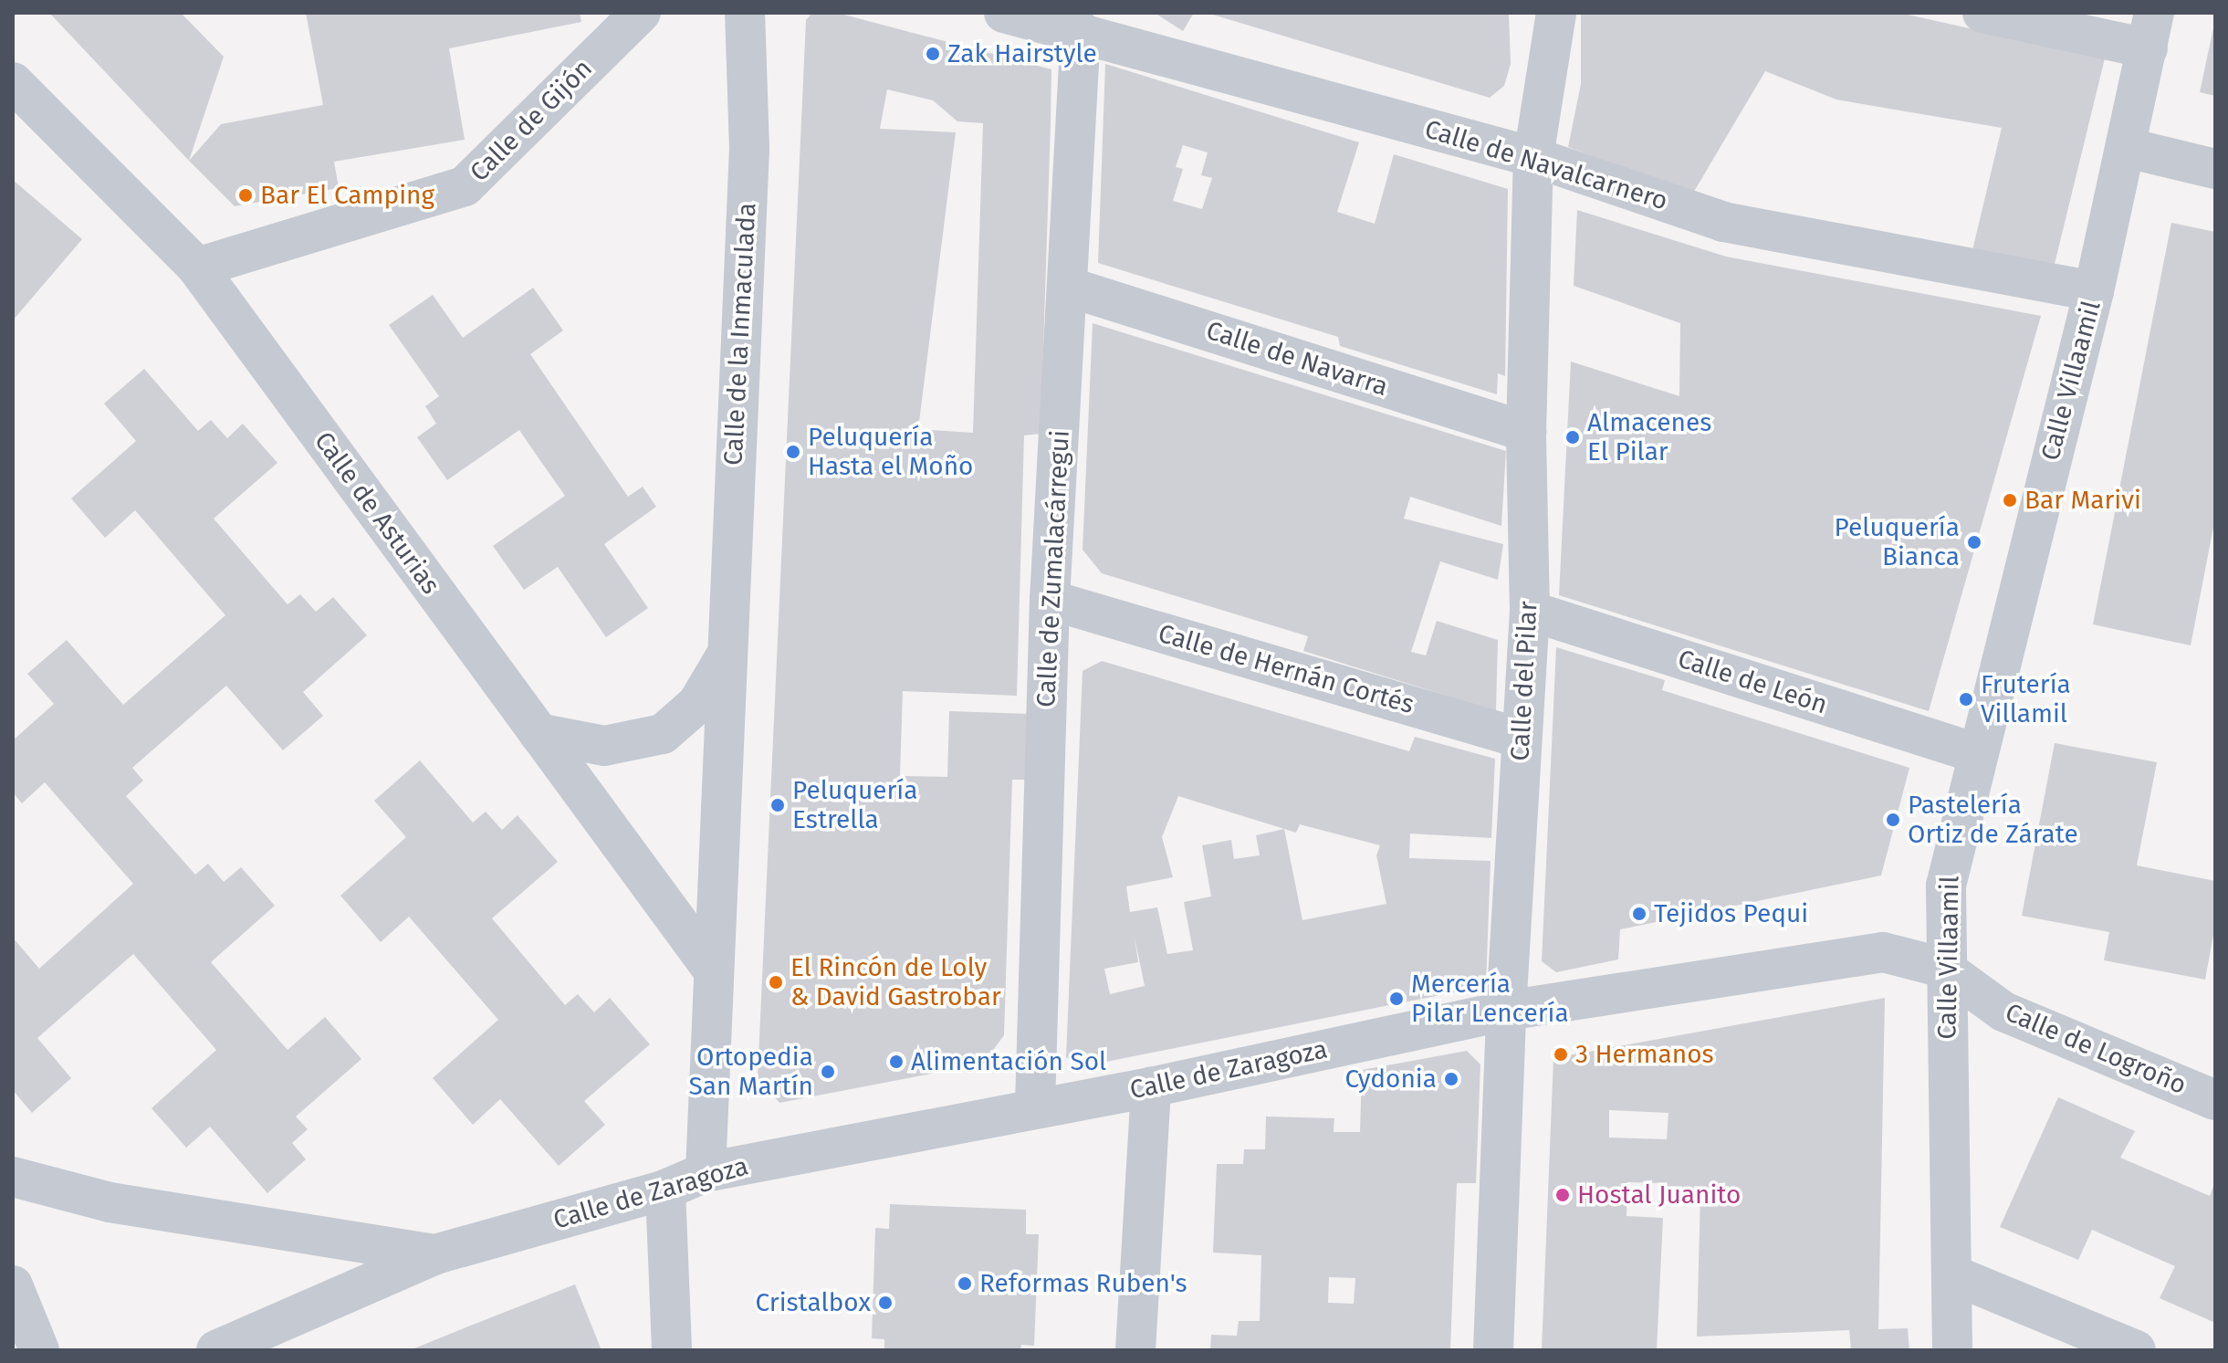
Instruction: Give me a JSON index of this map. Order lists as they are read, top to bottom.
{
  "streets": {
    "street": [
      "Calle de Gijón",
      "Calle de Navalcarnero",
      "Calle de la Inmaculada",
      "Calle de Navarra",
      "Calle Villaamil",
      "Calle de Asturias",
      "Calle de Zumalacárregui",
      "Calle de Hernán Cortés",
      "Calle del Pilar",
      "Calle de León",
      "Calle de Logroño",
      "Calle de Zaragoza"
    ]
  },
  "crossings": [
    ["Calle de Gijón", "Calle de Asturias"],
    ["Calle de Navalcarnero", "Calle Villaamil"],
    ["Calle de Navalcarnero", "Calle de Zumalacárregui"],
    ["Calle de Navalcarnero", "Calle del Pilar"],
    ["Calle de la Inmaculada", "Calle de Asturias"],
    ["Calle de la Inmaculada", "Calle de Zaragoza"],
    ["Calle de Navarra", "Calle de Zumalacárregui"],
    ["Calle de Navarra", "Calle del Pilar"],
    ["Calle Villaamil", "Calle de León"],
    ["Calle Villaamil", "Calle de Logroño"],
    ["Calle Villaamil", "Calle de Zaragoza"],
    ["Calle de Zumalacárregui", "Calle de Hernán Cortés"],
    ["Calle de Zumalacárregui", "Calle de Zaragoza"],
    ["Calle de Hernán Cortés", "Calle del Pilar"],
    ["Calle del Pilar", "Calle de León"],
    ["Calle del Pilar", "Calle de Zaragoza"],
    ["Calle de Logroño", "Calle de Zaragoza"]
  ],
  "places": [
    "Zak Hairstyle",
    "Bar El Camping",
    "Almacenes El Pilar",
    "Peluquería Hasta el Moño",
    "Bar Marivi",
    "Peluquería Bianca",
    "Frutería Villamil",
    "Peluquería Estrella",
    "Pastelería Ortiz de Zárate",
    "Tejidos Pequi",
    "El Rincón de Loly & David Gastrobar",
    "Mercería Pilar Lencería",
    "3 Hermanos",
    "Alimentación Sol",
    "Ortopedia San Martín",
    "Cydonia",
    "Hostal Juanito",
    "Reformas Ruben's",
    "Cristalbox"
  ]
}
